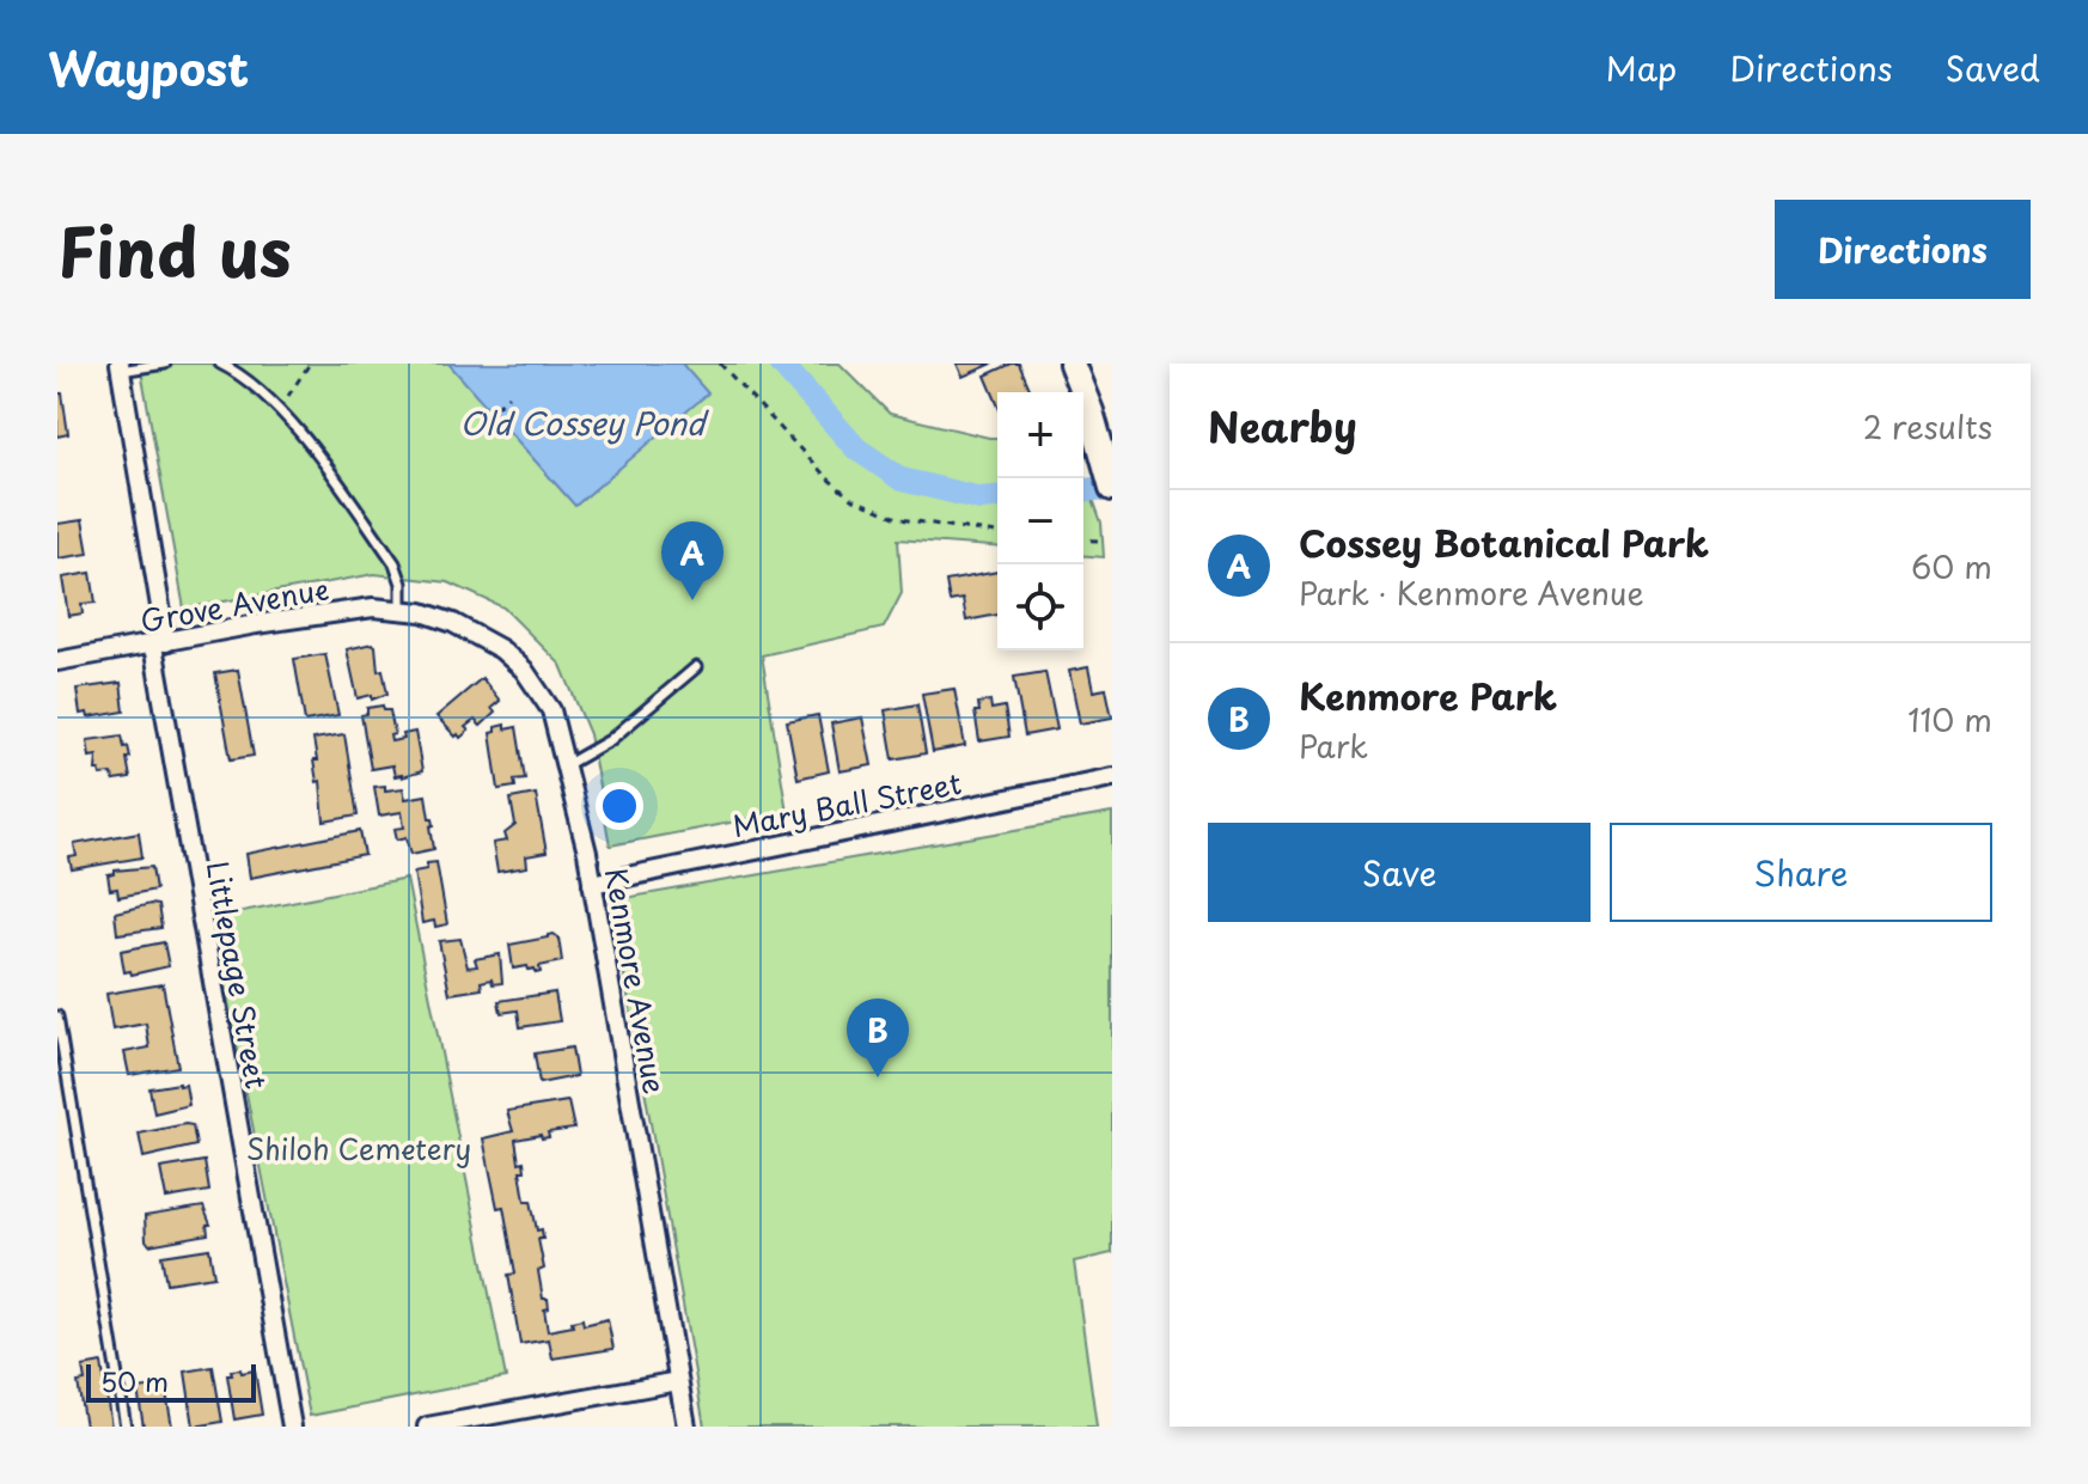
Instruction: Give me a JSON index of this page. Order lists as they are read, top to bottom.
{
  "streets": {
    "street": [
      "Grove Avenue",
      "Mary Ball Street",
      "Littlepage Street",
      "Kenmore Avenue"
    ]
  },
  "crossings": [
    ["Grove Avenue", "Littlepage Street"],
    ["Grove Avenue", "Kenmore Avenue"],
    ["Mary Ball Street", "Kenmore Avenue"]
  ],
  "water": ["Old Cossey Pond"],
  "parks": ["Shiloh Cemetery"],
  "scale_bar": "50 m",
  "page": {
    "header": "Waypost",
    "nav": ["Map", "Directions", "Saved"],
    "title": "Find us",
    "buttons": [
      "Directions",
      ["Save", "Share"]
    ],
    "heading": ["Nearby", "2 results"],
    "map_buttons": ["+", "−"],
    "list": [
      {
        "mark": "A",
        "name": "Cossey Botanical Park",
        "note": "Park · Kenmore Avenue",
        "value": "60 m"
      },
      {
        "mark": "B",
        "name": "Kenmore Park",
        "note": "Park",
        "value": "110 m"
      }
    ],
    "pins": ["A", "B"],
    "scale": "50 m"
  }
}
